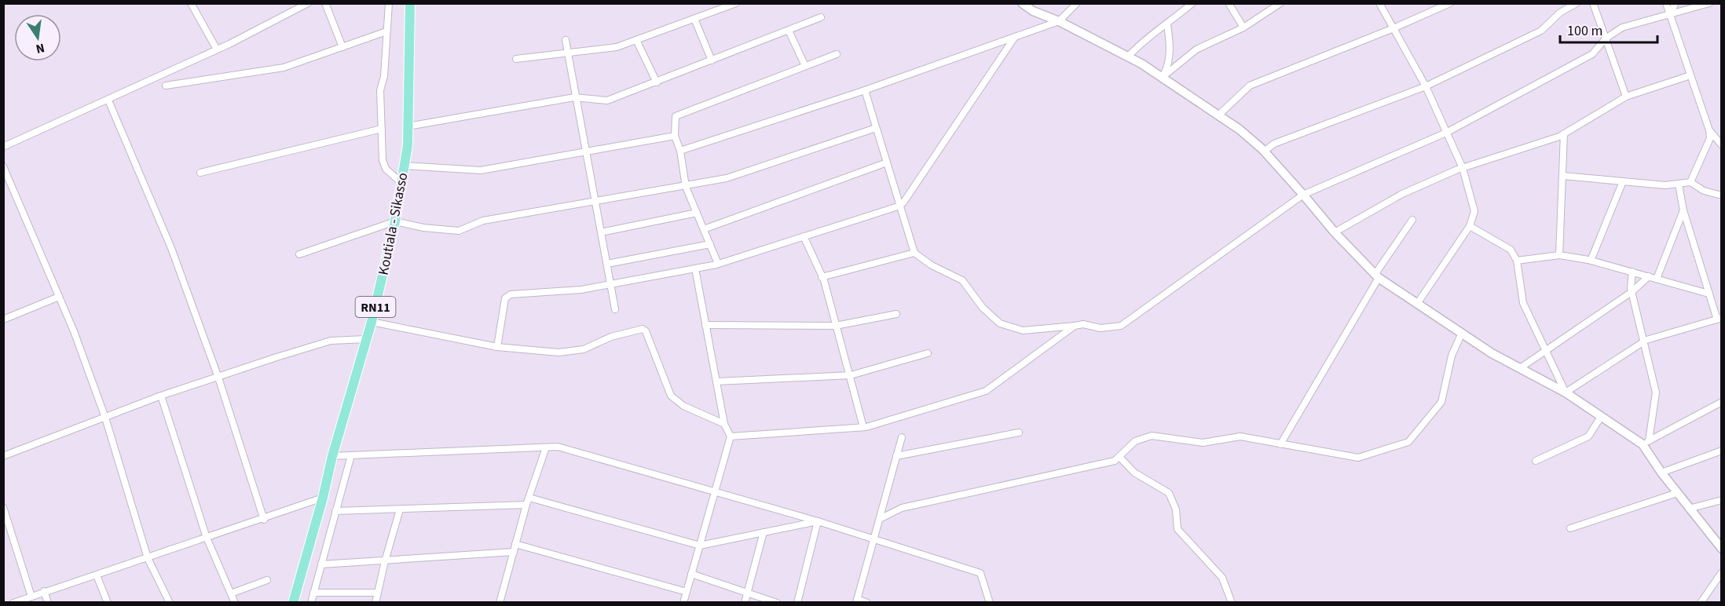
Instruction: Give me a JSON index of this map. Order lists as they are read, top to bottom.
{
  "streets": {
    "main road": ["Koutiala - Sikasso", "RN11"]
  },
  "scale_bar": "100 m",
  "north": "bottom"
}
